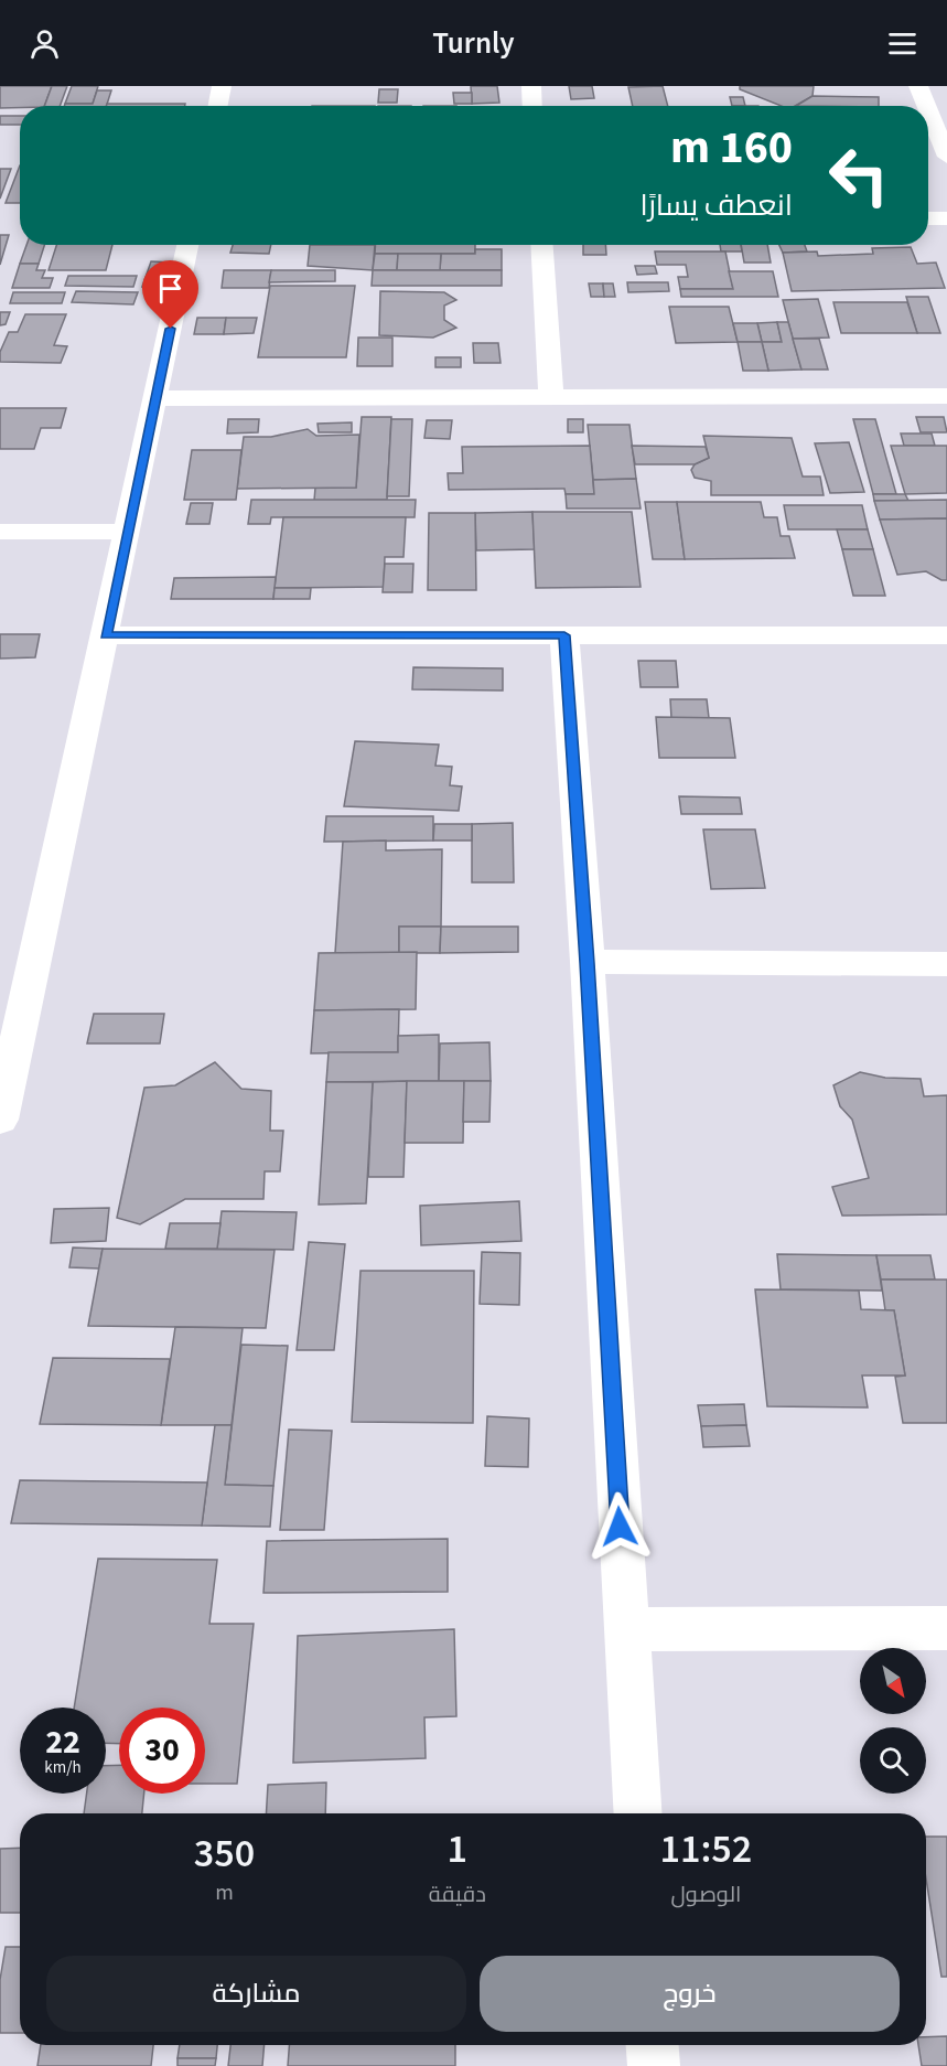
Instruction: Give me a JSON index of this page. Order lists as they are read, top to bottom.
{
  "north": "bottom right",
  "page": {
    "header": "Turnly",
    "turn": ["160 m", "انعطف يسارًا"],
    "speed": "22 km/h",
    "limit": "30",
    "eta": [
      "11:52",
      "الوصول",
      "1",
      "دقيقة",
      "350",
      "m"
    ],
    "buttons": ["خروج", "مشاركة"]
  }
}
